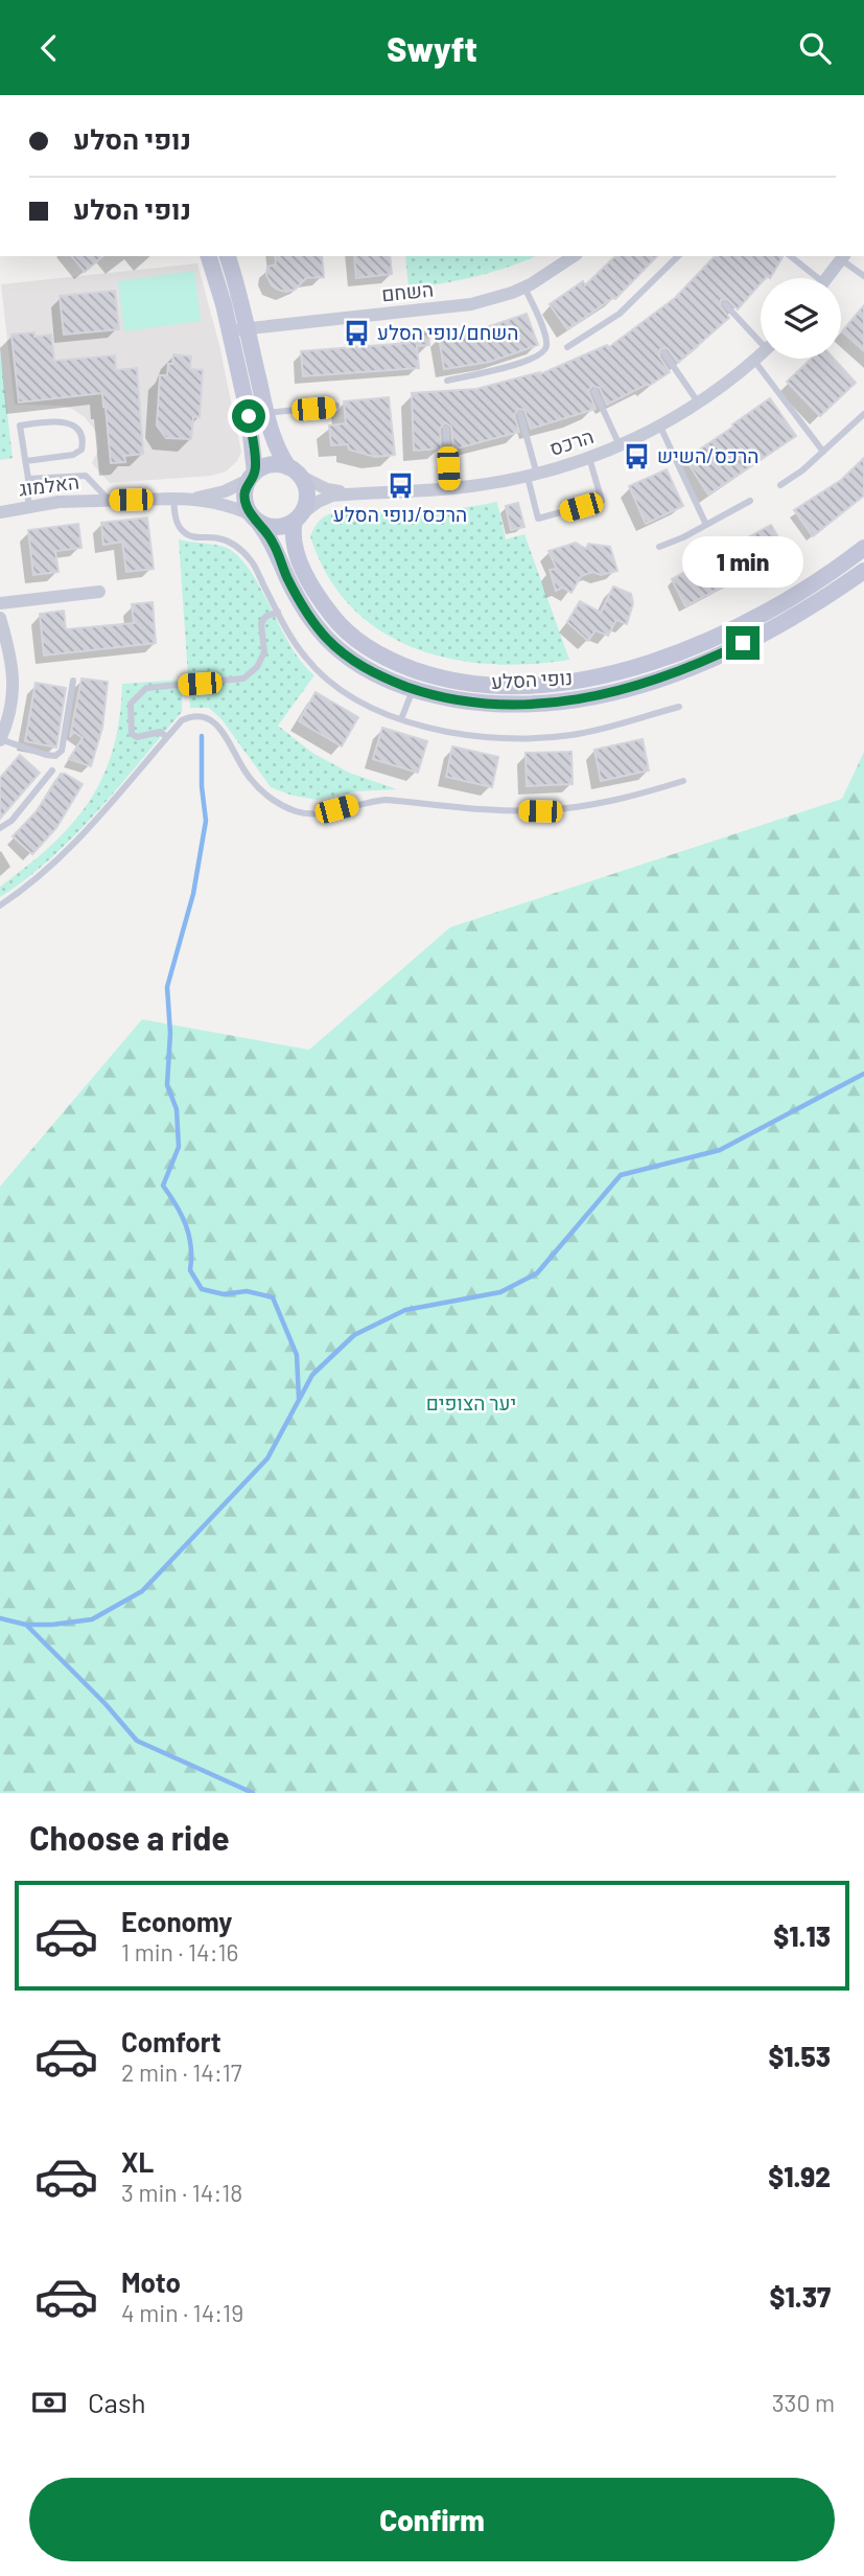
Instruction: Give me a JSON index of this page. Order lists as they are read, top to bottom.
{
  "streets": {
    "street": [
      "השחם",
      "הרכס",
      "האלמוג",
      "נופי הסלע"
    ]
  },
  "crossings": [
    ["הרכס", "האלמוג"],
    ["הרכס", "נופי הסלע"],
    ["האלמוג", "נופי הסלע"]
  ],
  "parks": ["יער הצופים"],
  "places": {
    "bus stop": ["השחם/נופי הסלע", "הרכס/השיש", "הרכס/נופי הסלע"]
  },
  "page": {
    "header": "Swyft",
    "banner": ["נופי הסלע", "נופי הסלע"],
    "bubble": "1 min",
    "heading": "Choose a ride",
    "list": [
      {
        "name": "Economy",
        "note": "1 min · 14:16",
        "value": "$1.13"
      },
      {
        "name": "Comfort",
        "note": "2 min · 14:17",
        "value": "$1.53"
      },
      {
        "name": "XL",
        "note": "3 min · 14:18",
        "value": "$1.92"
      },
      {
        "name": "Moto",
        "note": "4 min · 14:19",
        "value": "$1.37"
      }
    ],
    "pay": ["Cash", "330 m"],
    "buttons": "Confirm"
  }
}
